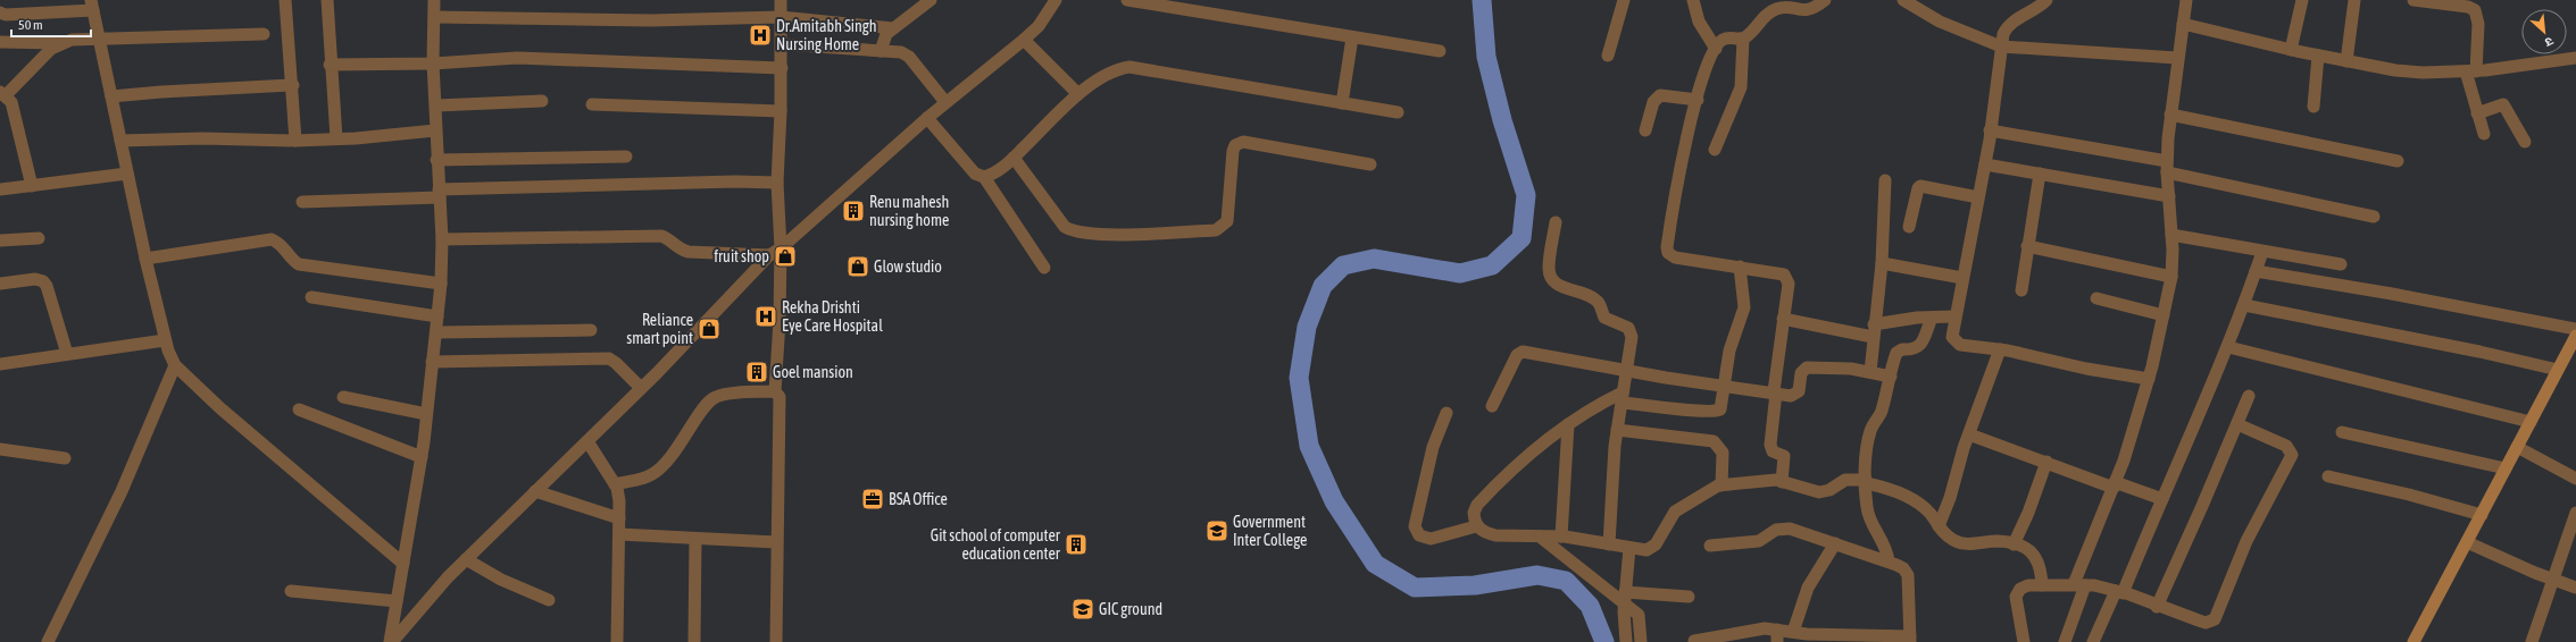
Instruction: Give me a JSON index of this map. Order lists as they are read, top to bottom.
{
  "places": {
    "hospital": ["Dr.Amitabh Singh Nursing Home", "Rekha Drishti Eye Care Hospital"],
    "building": ["Renu mahesh nursing home", "Goel mansion", "Git school of computer education center"],
    "shop": ["fruit shop", "Glow studio", "Reliance smart point"],
    "office": ["BSA Office"],
    "school or university": ["Government Inter College", "GIC ground"]
  },
  "scale_bar": "50 m",
  "north": "bottom right"
}
